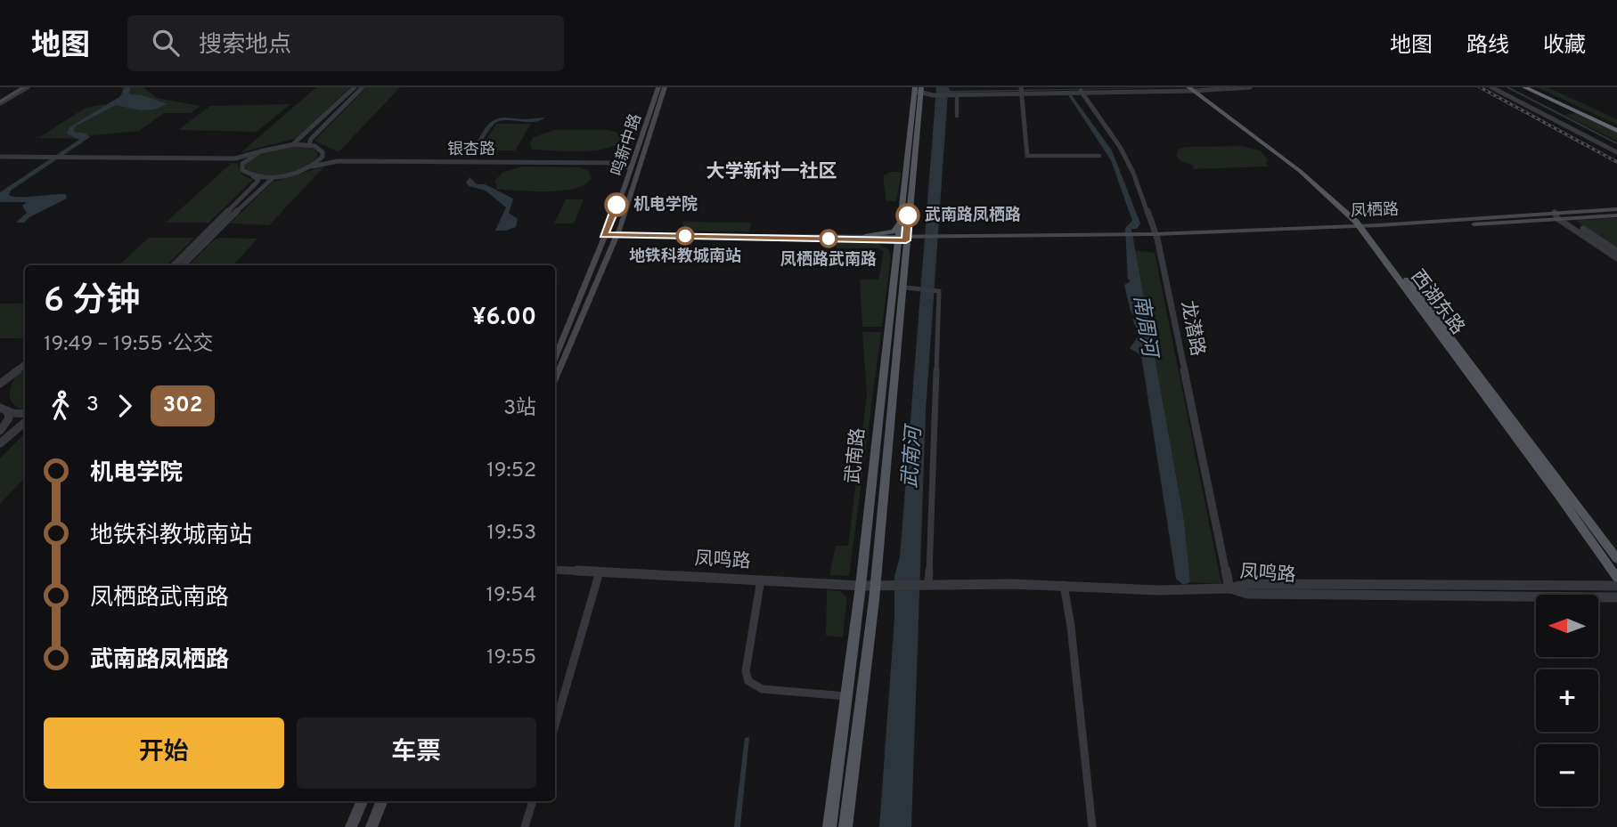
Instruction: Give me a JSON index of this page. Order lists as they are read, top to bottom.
{
  "streets": {
    "main road": [
      "鸣新中路",
      "凤栖路",
      "西湖东路",
      "武南路"
    ],
    "street": ["银杏路", "龙潜路", "凤鸣路"]
  },
  "crossings": [
    ["鸣新中路", "银杏路"],
    ["凤栖路", "西湖东路"],
    ["凤栖路", "龙潜路"],
    ["凤栖路", "武南路"],
    ["龙潜路", "凤鸣路"],
    ["武南路", "凤鸣路"]
  ],
  "districts": ["大学新村一社区"],
  "water": ["南周河", "武南河"],
  "places": [
    "机电学院",
    "武南路凤栖路",
    "地铁科教城南站",
    "凤栖路武南路"
  ],
  "lines": ["bus line 302"],
  "north": "left",
  "page": {
    "header": "地图",
    "search": "搜索地点",
    "nav": ["地图", "路线", "收藏"],
    "heading": ["6 分钟", "19:49 – 19:55 · 公交", "¥6.00"],
    "legs": ["3", "302", "3站"],
    "list": [
      {
        "name": "机电学院",
        "value": "19:52"
      },
      {
        "name": "地铁科教城南站",
        "value": "19:53"
      },
      {
        "name": "凤栖路武南路",
        "value": "19:54"
      },
      {
        "name": "武南路凤栖路",
        "value": "19:55"
      }
    ],
    "map_buttons": ["+", "−"],
    "buttons": ["开始", "车票"]
  }
}
